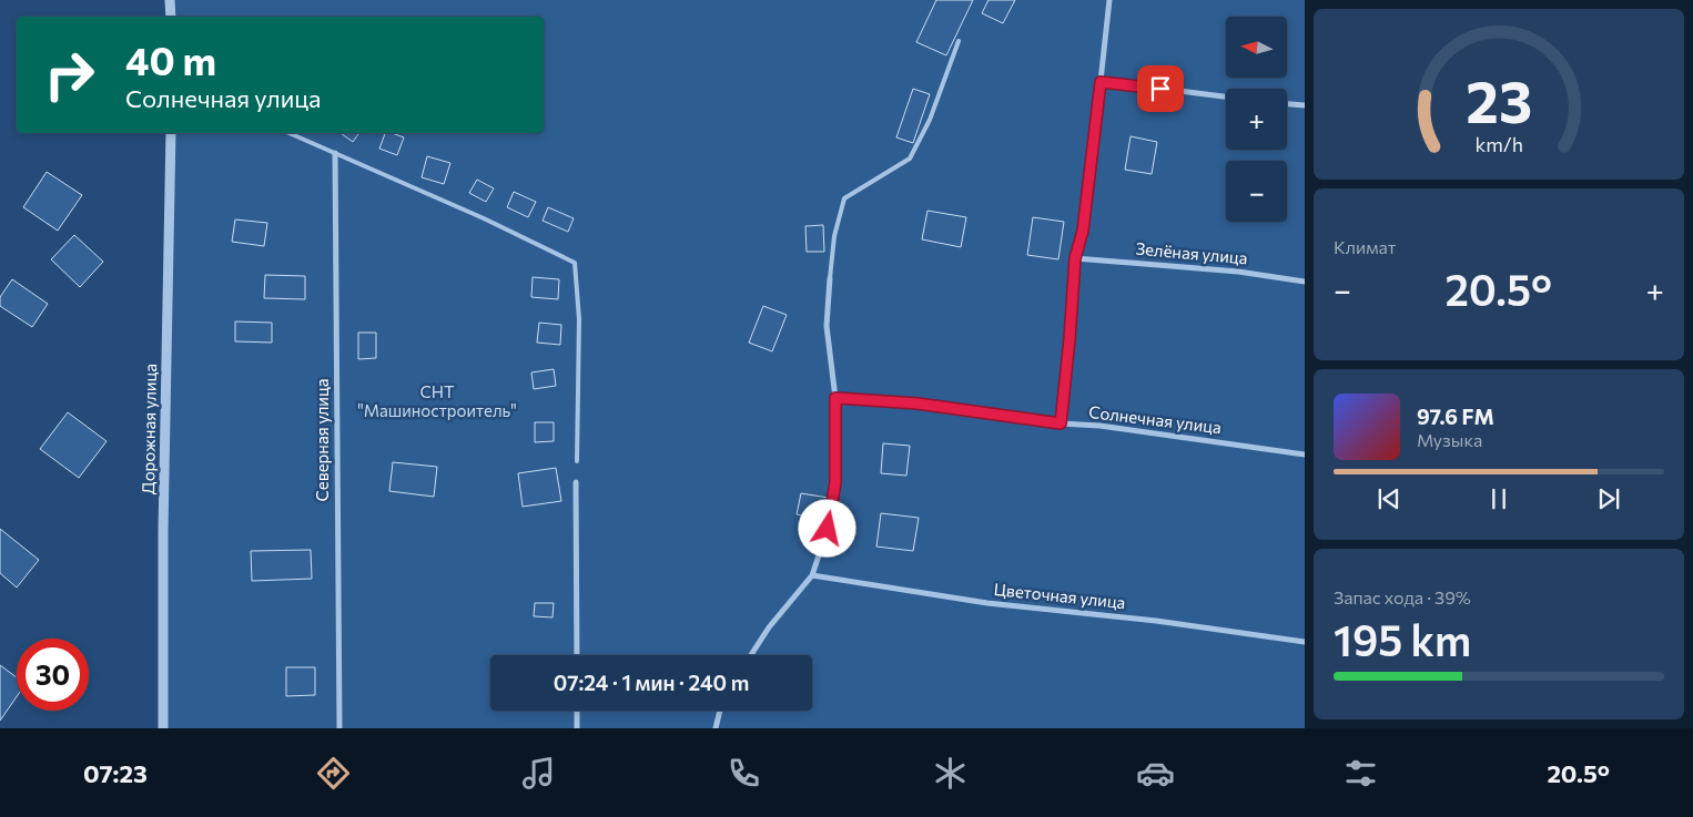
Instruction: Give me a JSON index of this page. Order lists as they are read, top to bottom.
{
  "streets": {
    "street": [
      "Зелёная улица",
      "Солнечная улица",
      "Дорожная улица",
      "Северная улица",
      "Цветочная улица"
    ]
  },
  "parks": ["СНТ \"Машиностроитель\""],
  "north": "left",
  "page": {
    "map_buttons": ["+", "−"],
    "turn": ["40 m", "Солнечная улица"],
    "tile": [
      "Климат",
      ["Запас хода · 39%", "195 km"]
    ],
    "heat": ["−", "20.5°", "+"],
    "song": ["97.6 FM", "Музыка"],
    "limit": "30",
    "trip": "07:24 · 1 мин · 240 m",
    "tabs": ["07:23", "20.5°"],
    "gauge": ["23", "km/h"]
  }
}
